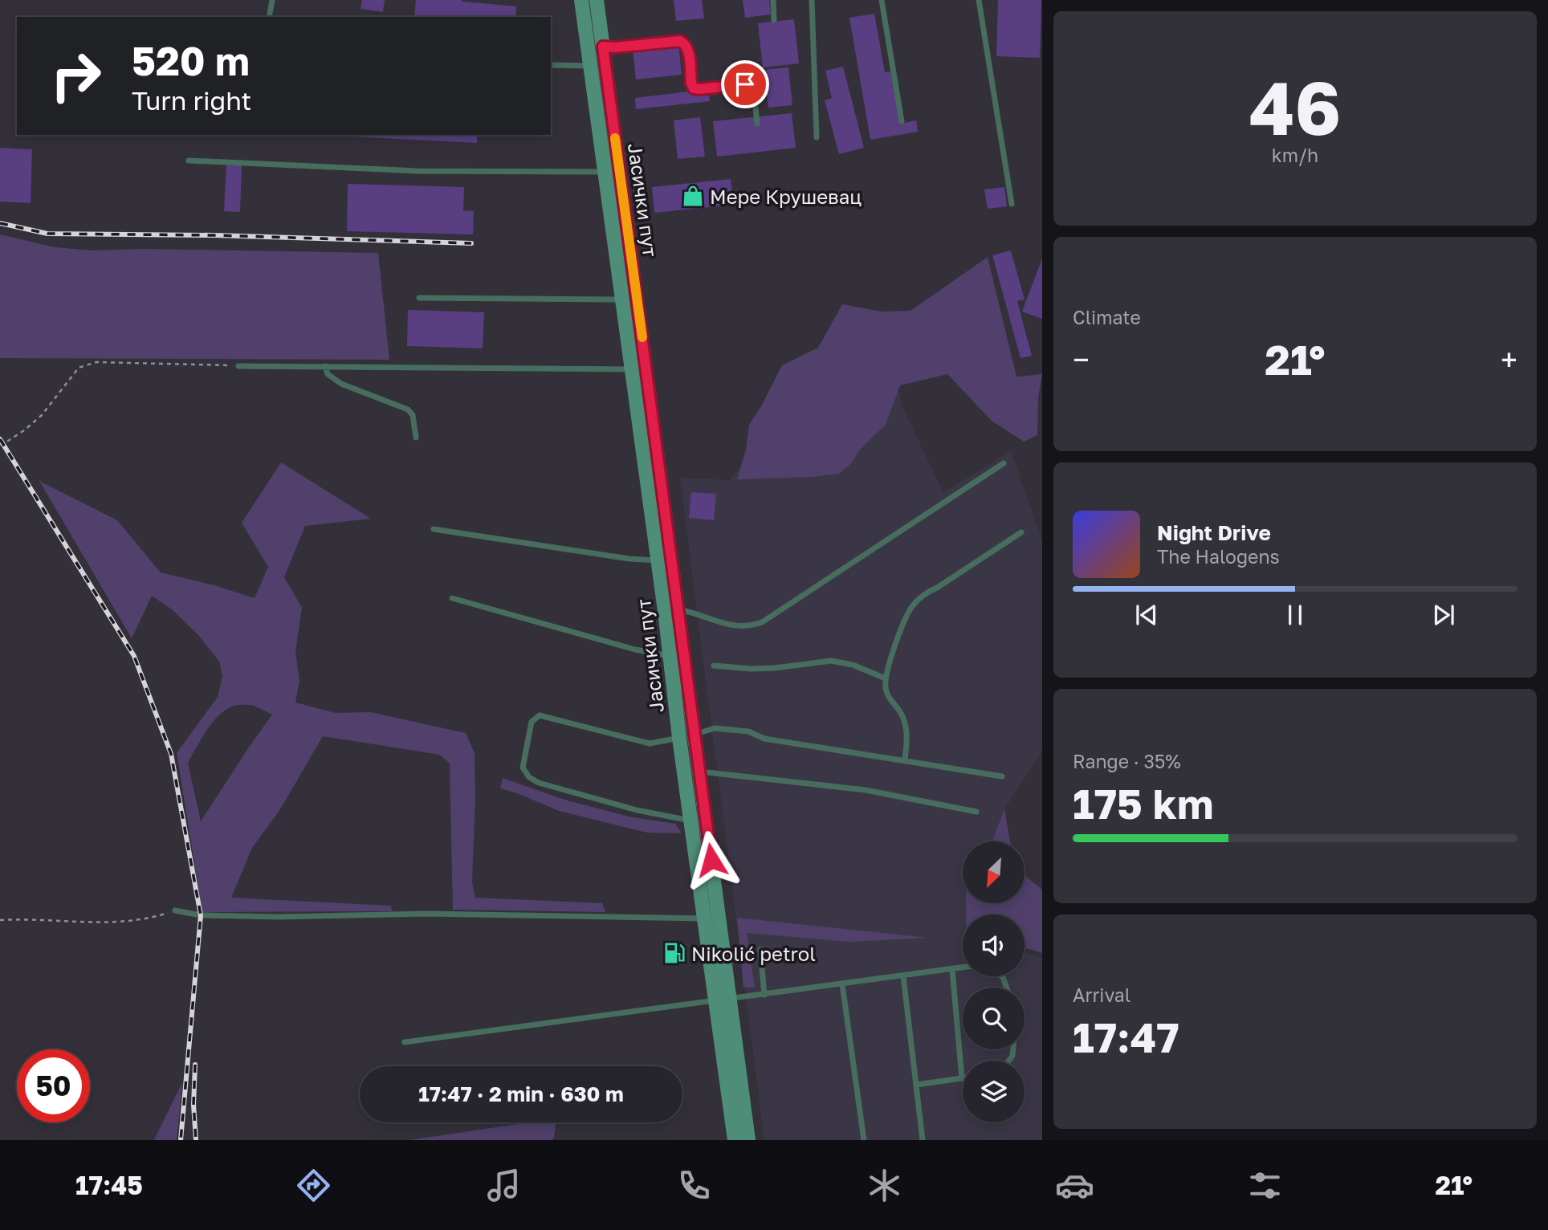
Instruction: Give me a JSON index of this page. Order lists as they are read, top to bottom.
{
  "streets": {
    "main road": ["Јасички пут"]
  },
  "places": {
    "shop": ["Мере Крушевац"],
    "fuel station": ["Nikolić petrol"]
  },
  "north": "bottom left",
  "page": {
    "tile": [
      ["46", "km/h"],
      "Climate",
      ["Range · 35%", "175 km"],
      ["Arrival", "17:47"]
    ],
    "turn": ["520 m", "Turn right"],
    "heat": ["−", "21°", "+"],
    "song": ["Night Drive", "The Halogens"],
    "limit": "50",
    "trip": "17:47 · 2 min · 630 m",
    "tabs": ["17:45", "21°"]
  }
}
